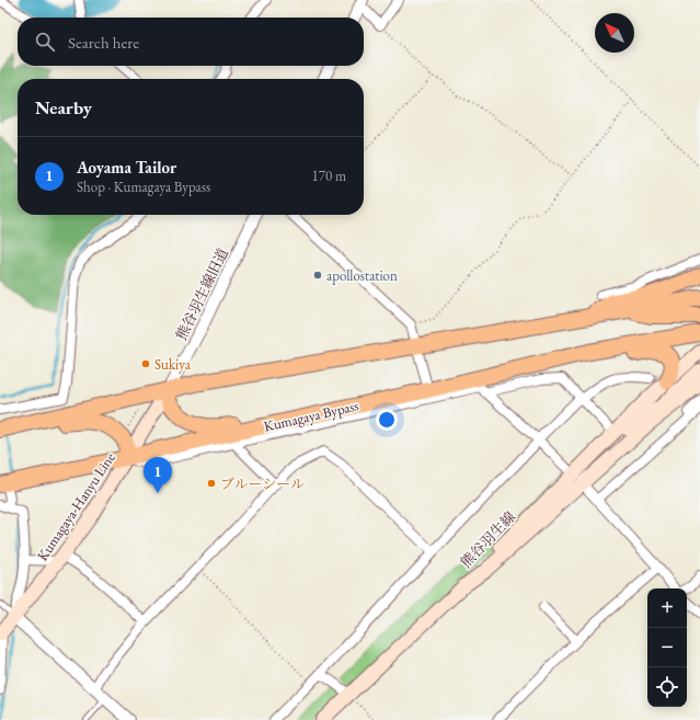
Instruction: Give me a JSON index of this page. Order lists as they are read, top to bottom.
{
  "streets": {
    "highway": ["Kumagaya Bypass"],
    "main road": ["Kumagaya-Hanyu Line", "熊谷羽生線"],
    "street": ["熊谷羽生線旧道"]
  },
  "crossings": [
    ["熊谷羽生線旧道", "Kumagaya-Hanyu Line"],
    ["Kumagaya Bypass", "Kumagaya-Hanyu Line"]
  ],
  "places": ["apollostation", "Sukiya", "ブルーシール"],
  "north": "top left",
  "page": {
    "search": "Search here",
    "heading": "Nearby",
    "list": [
      {
        "mark": "1",
        "name": "Aoyama Tailor",
        "note": "Shop · Kumagaya Bypass",
        "value": "170 m"
      }
    ],
    "pins": "1",
    "map_buttons": ["+", "−"]
  }
}
